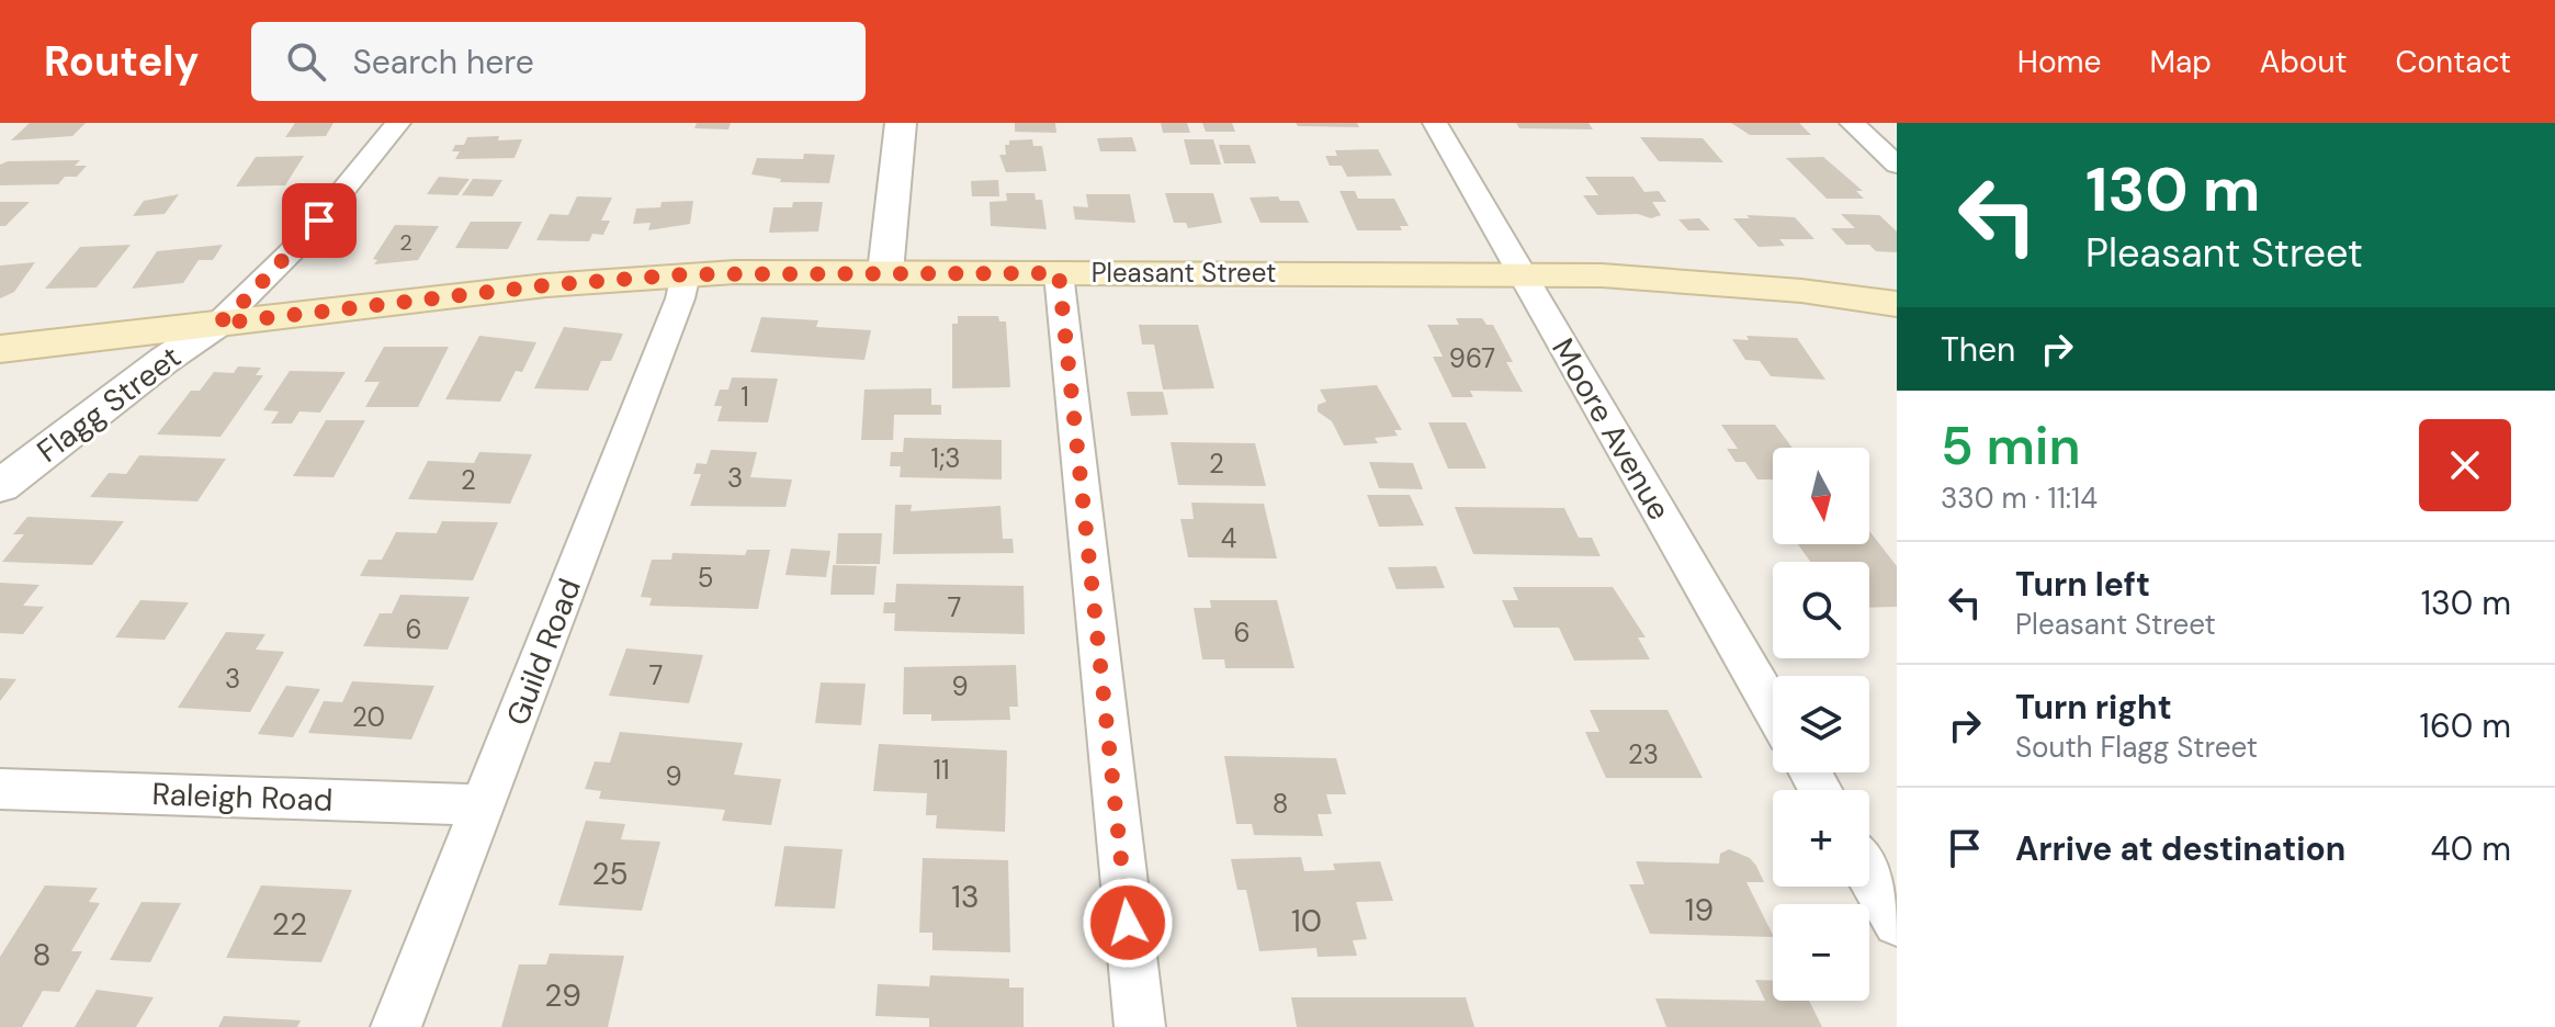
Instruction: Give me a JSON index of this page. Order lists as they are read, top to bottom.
{
  "streets": {
    "main road": ["Pleasant Street"],
    "street": [
      "Flagg Street",
      "Moore Avenue",
      "Guild Road",
      "Raleigh Road"
    ]
  },
  "crossings": [
    ["Pleasant Street", "Flagg Street"],
    ["Pleasant Street", "Moore Avenue"],
    ["Pleasant Street", "Guild Road"],
    ["Guild Road", "Raleigh Road"]
  ],
  "house_numbers": [
    "2",
    "967",
    "1",
    "1;3",
    "2",
    "3",
    "2",
    "4",
    "5",
    "7",
    "6",
    "6",
    "7",
    "3",
    "9",
    "20",
    "23",
    "11",
    "9",
    "8",
    "25",
    "13",
    "19",
    "10",
    "22",
    "8",
    "29"
  ],
  "north": "bottom",
  "page": {
    "header": "Routely",
    "search": "Search here",
    "nav": [
      "Home",
      "Map",
      "About",
      "Contact"
    ],
    "turn": ["130 m", "Pleasant Street"],
    "then": "Then",
    "heading": ["5 min", "330 m · 11:14"],
    "map_buttons": ["+", "−"],
    "list": [
      {
        "name": "Turn left",
        "note": "Pleasant Street",
        "value": "130 m"
      },
      {
        "name": "Turn right",
        "note": "South Flagg Street",
        "value": "160 m"
      },
      {
        "name": "Arrive at destination",
        "value": "40 m"
      }
    ]
  }
}
